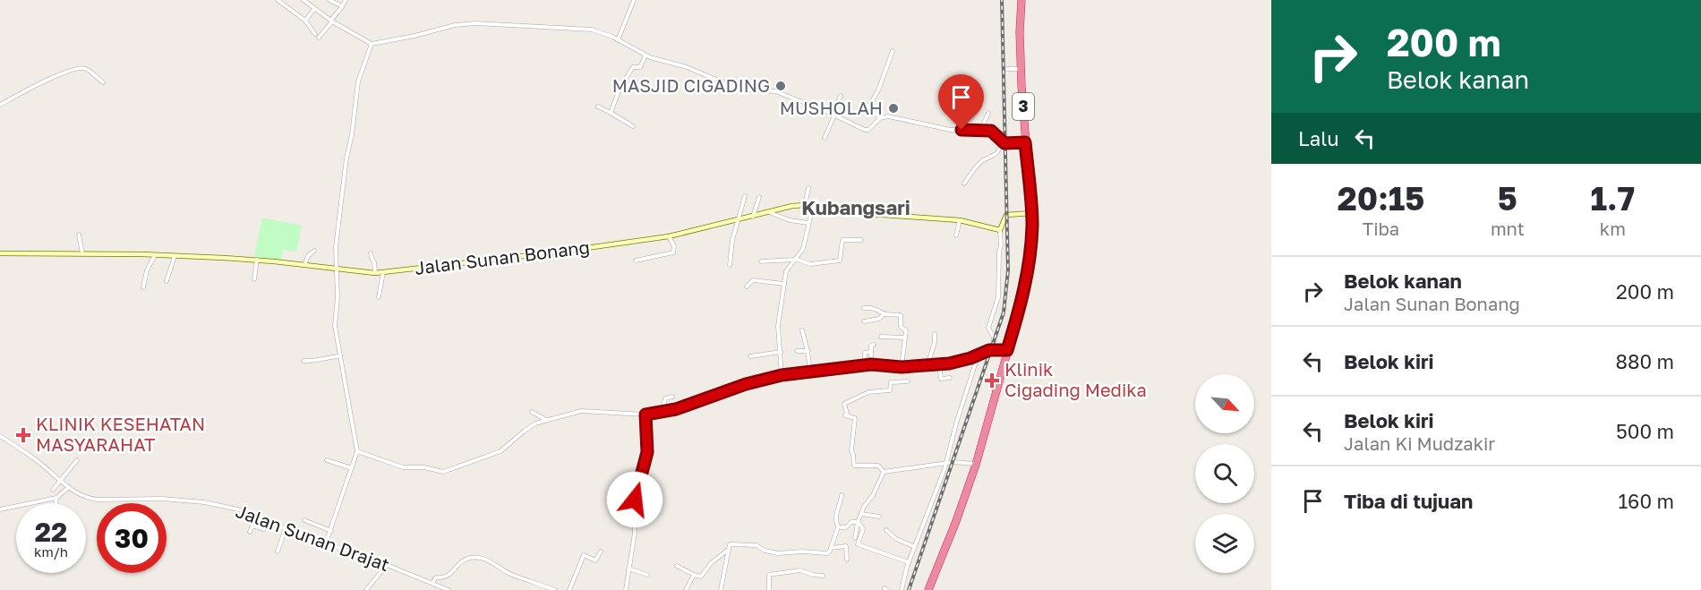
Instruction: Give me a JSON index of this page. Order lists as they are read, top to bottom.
{
  "streets": {
    "highway": ["3"],
    "street": ["Jalan Sunan Bonang", "Jalan Sunan Drajat"]
  },
  "districts": ["Kubangsari"],
  "places": {
    "other": ["MASJID CIGADING", "MUSHOLAH"],
    "health": ["Klinik Cigading Medika", "KLINIK KESEHATAN MASYARAHAT"]
  },
  "north": "bottom right",
  "page": {
    "turn": ["200 m", "Belok kanan"],
    "then": "Lalu",
    "eta": [
      "20:15",
      "Tiba",
      "5",
      "mnt",
      "1.7",
      "km"
    ],
    "list": [
      {
        "name": "Belok kanan",
        "note": "Jalan Sunan Bonang",
        "value": "200 m"
      },
      {
        "name": "Belok kiri",
        "value": "880 m"
      },
      {
        "name": "Belok kiri",
        "note": "Jalan Ki Mudzakir",
        "value": "500 m"
      },
      {
        "name": "Tiba di tujuan",
        "value": "160 m"
      }
    ],
    "speed": "22 km/h",
    "limit": "30"
  }
}
